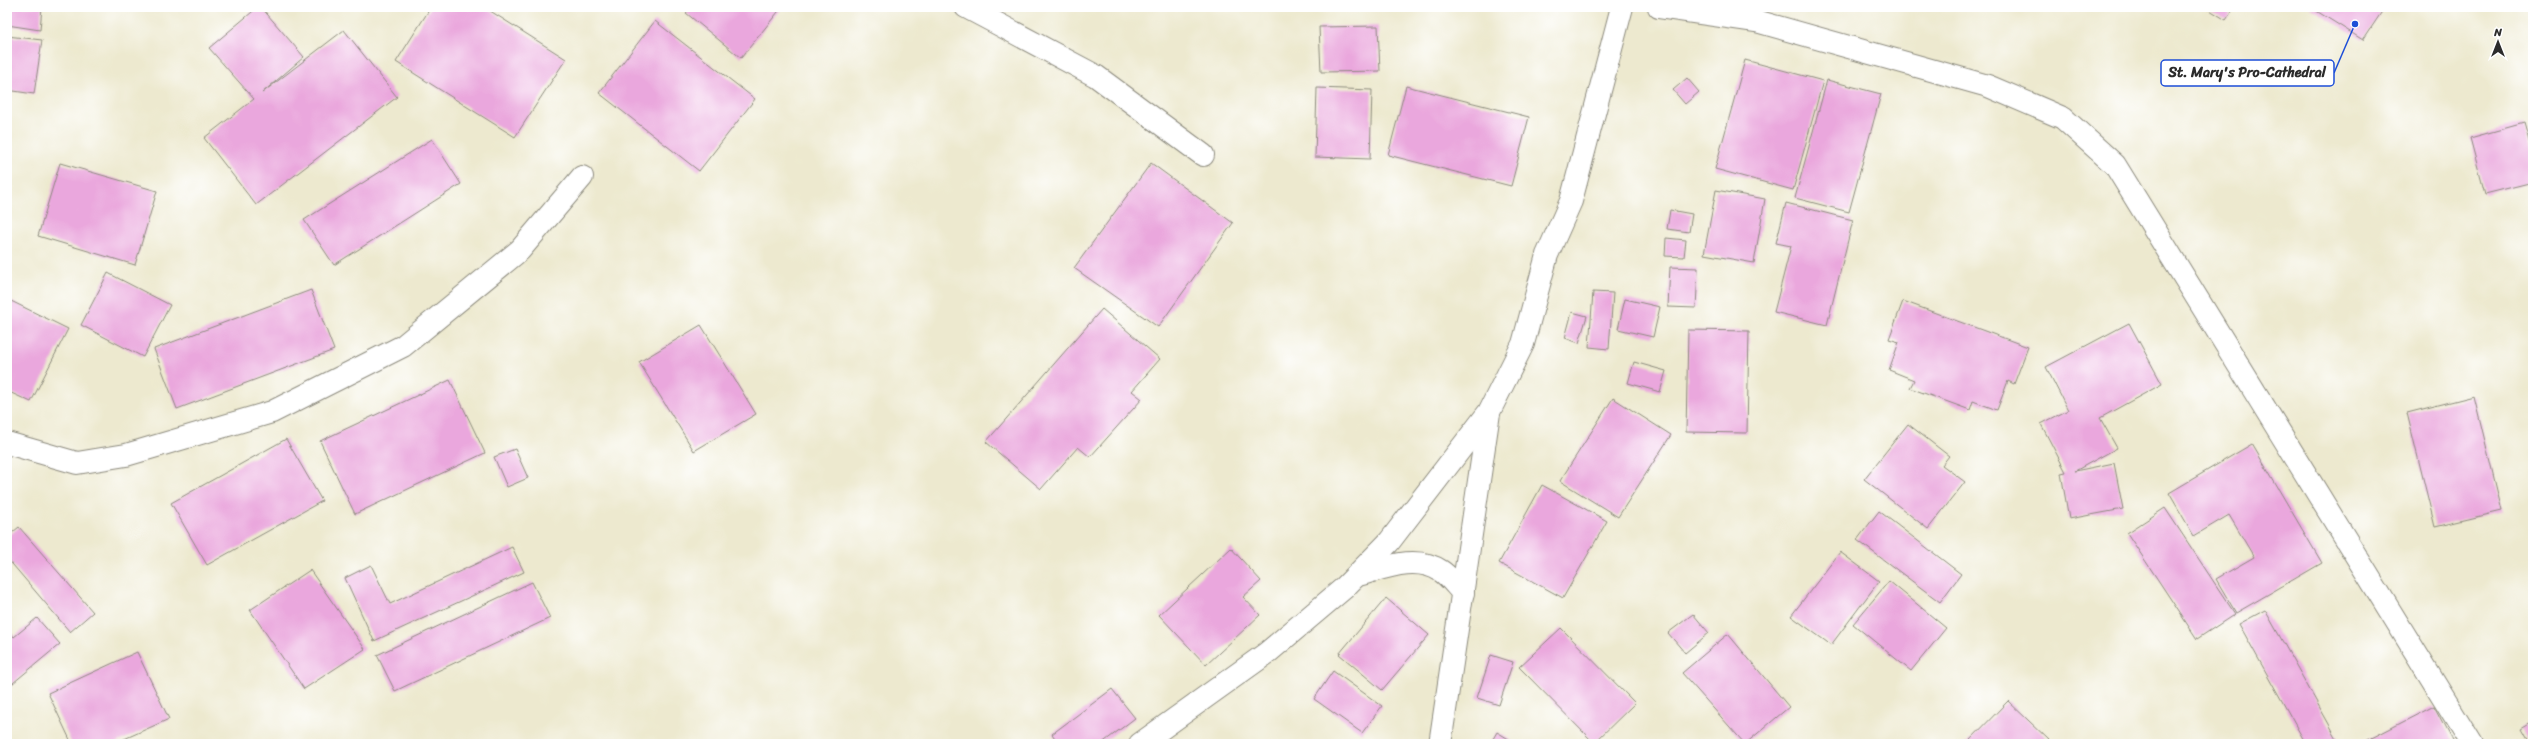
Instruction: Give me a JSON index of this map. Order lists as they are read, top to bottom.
{
  "places": ["St. Mary's Pro-Cathedral"],
  "north": "top"
}
